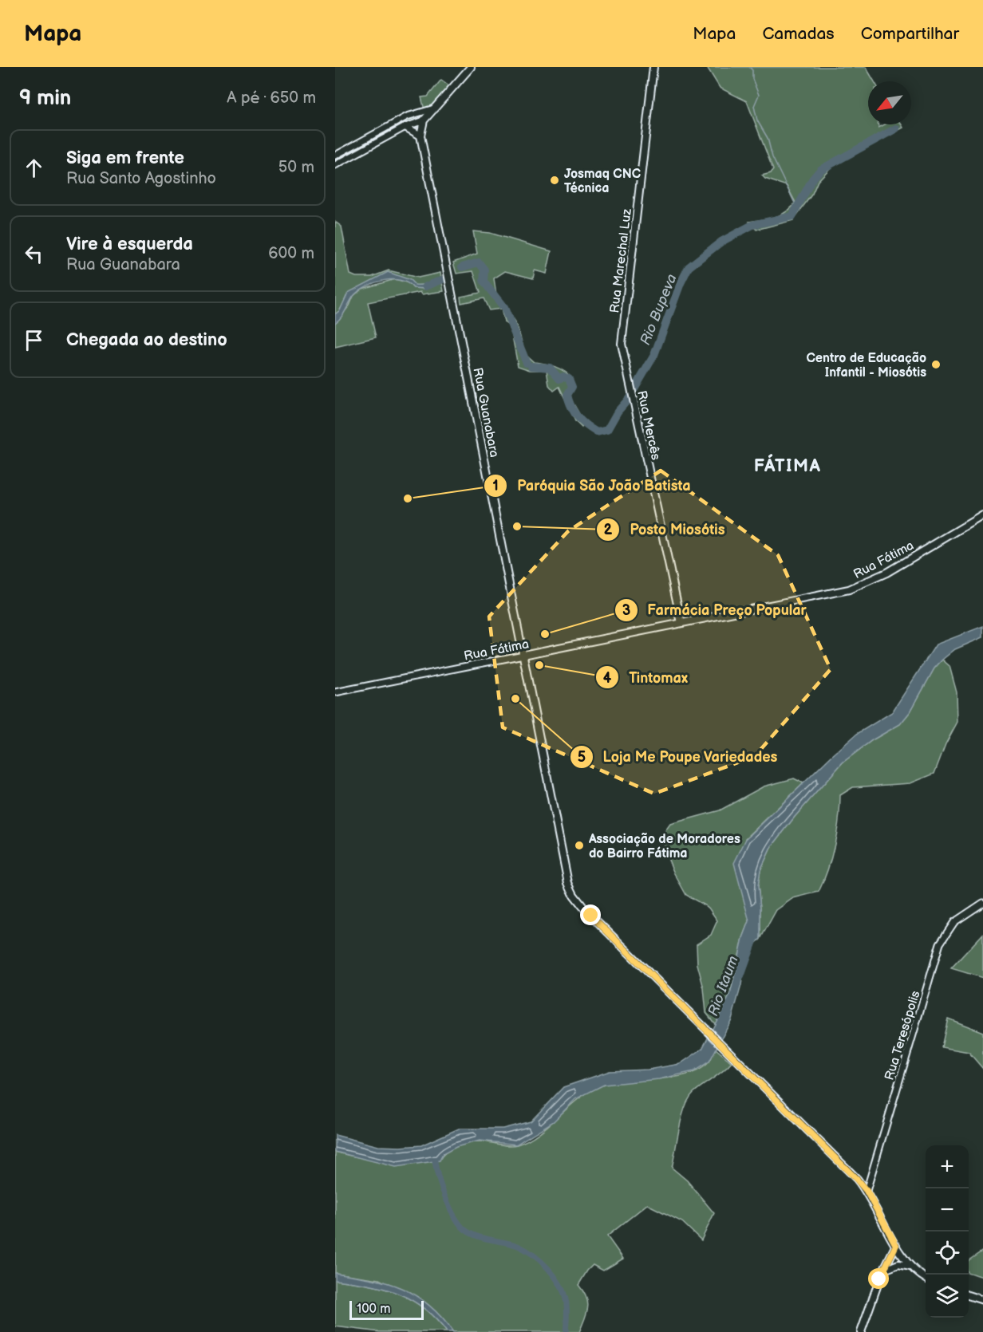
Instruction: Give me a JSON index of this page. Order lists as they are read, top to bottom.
{
  "streets": {
    "main road": [
      "Rua Marechal Luz",
      "Rua Guanabara",
      "Rua Mercês",
      "Rua Fátima"
    ],
    "street": ["Rua Teresópolis"]
  },
  "crossings": [
    ["Rua Marechal Luz", "Rua Mercês"],
    ["Rua Guanabara", "Rua Fátima"],
    ["Rua Guanabara", "Rua Teresópolis"],
    ["Rua Mercês", "Rua Fátima"]
  ],
  "districts": ["FÁTIMA"],
  "water": ["Rio Bupeva", "Rio Itaum"],
  "places": [
    "Josmaq CNC Técnica",
    "Centro de Educação Infantil - Miosótis",
    "Paróquia São João Batista",
    "Posto Miosótis",
    "Farmácia Preço Popular",
    "Tintomax",
    "Loja Me Poupe Variedades",
    "Associação de Moradores do Bairro Fátima"
  ],
  "scale_bar": "100 m",
  "north": "bottom left",
  "page": {
    "header": "Mapa",
    "nav": ["Mapa", "Camadas", "Compartilhar"],
    "heading": ["9 min", "A pé · 650 m"],
    "list": [
      ["Siga em frente", "Rua Santo Agostinho", "50 m"],
      ["Vire à esquerda", "Rua Guanabara", "600 m"],
      "Chegada ao destino"
    ],
    "map_buttons": ["+", "−"],
    "scale": "100 m"
  }
}
